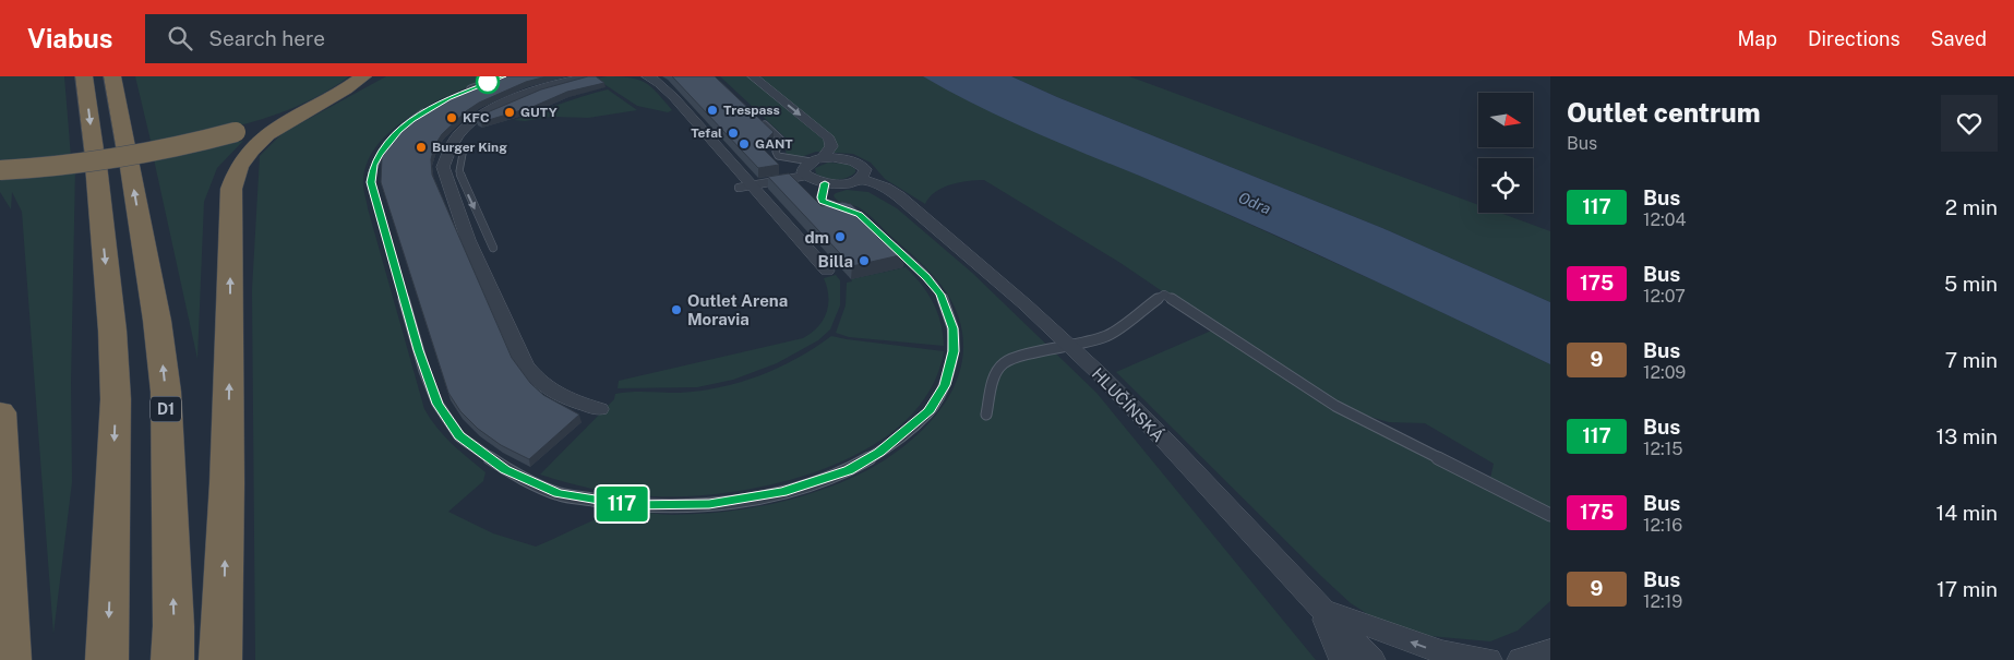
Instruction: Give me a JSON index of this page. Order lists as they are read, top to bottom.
{
  "streets": {
    "highway": ["D1"],
    "street": ["HLUČÍNSKÁ"]
  },
  "water": ["Odra"],
  "places": [
    "Trespass",
    "GUTY",
    "KFC",
    "Tefal",
    "GANT",
    "Burger King",
    "dm",
    "Billa",
    "Outlet Arena Moravia"
  ],
  "lines": ["bus line 117"],
  "north": "right",
  "page": {
    "header": "Viabus",
    "search": "Search here",
    "nav": ["Map", "Directions", "Saved"],
    "on_map": "117",
    "heading": ["Outlet centrum", "Bus"],
    "list": [
      {
        "mark": "117",
        "name": "Bus",
        "note": "12:04",
        "value": "2 min"
      },
      {
        "mark": "175",
        "name": "Bus",
        "note": "12:07",
        "value": "5 min"
      },
      {
        "mark": "9",
        "name": "Bus",
        "note": "12:09",
        "value": "7 min"
      },
      {
        "mark": "117",
        "name": "Bus",
        "note": "12:15",
        "value": "13 min"
      },
      {
        "mark": "175",
        "name": "Bus",
        "note": "12:16",
        "value": "14 min"
      },
      {
        "mark": "9",
        "name": "Bus",
        "note": "12:19",
        "value": "17 min"
      }
    ]
  }
}
